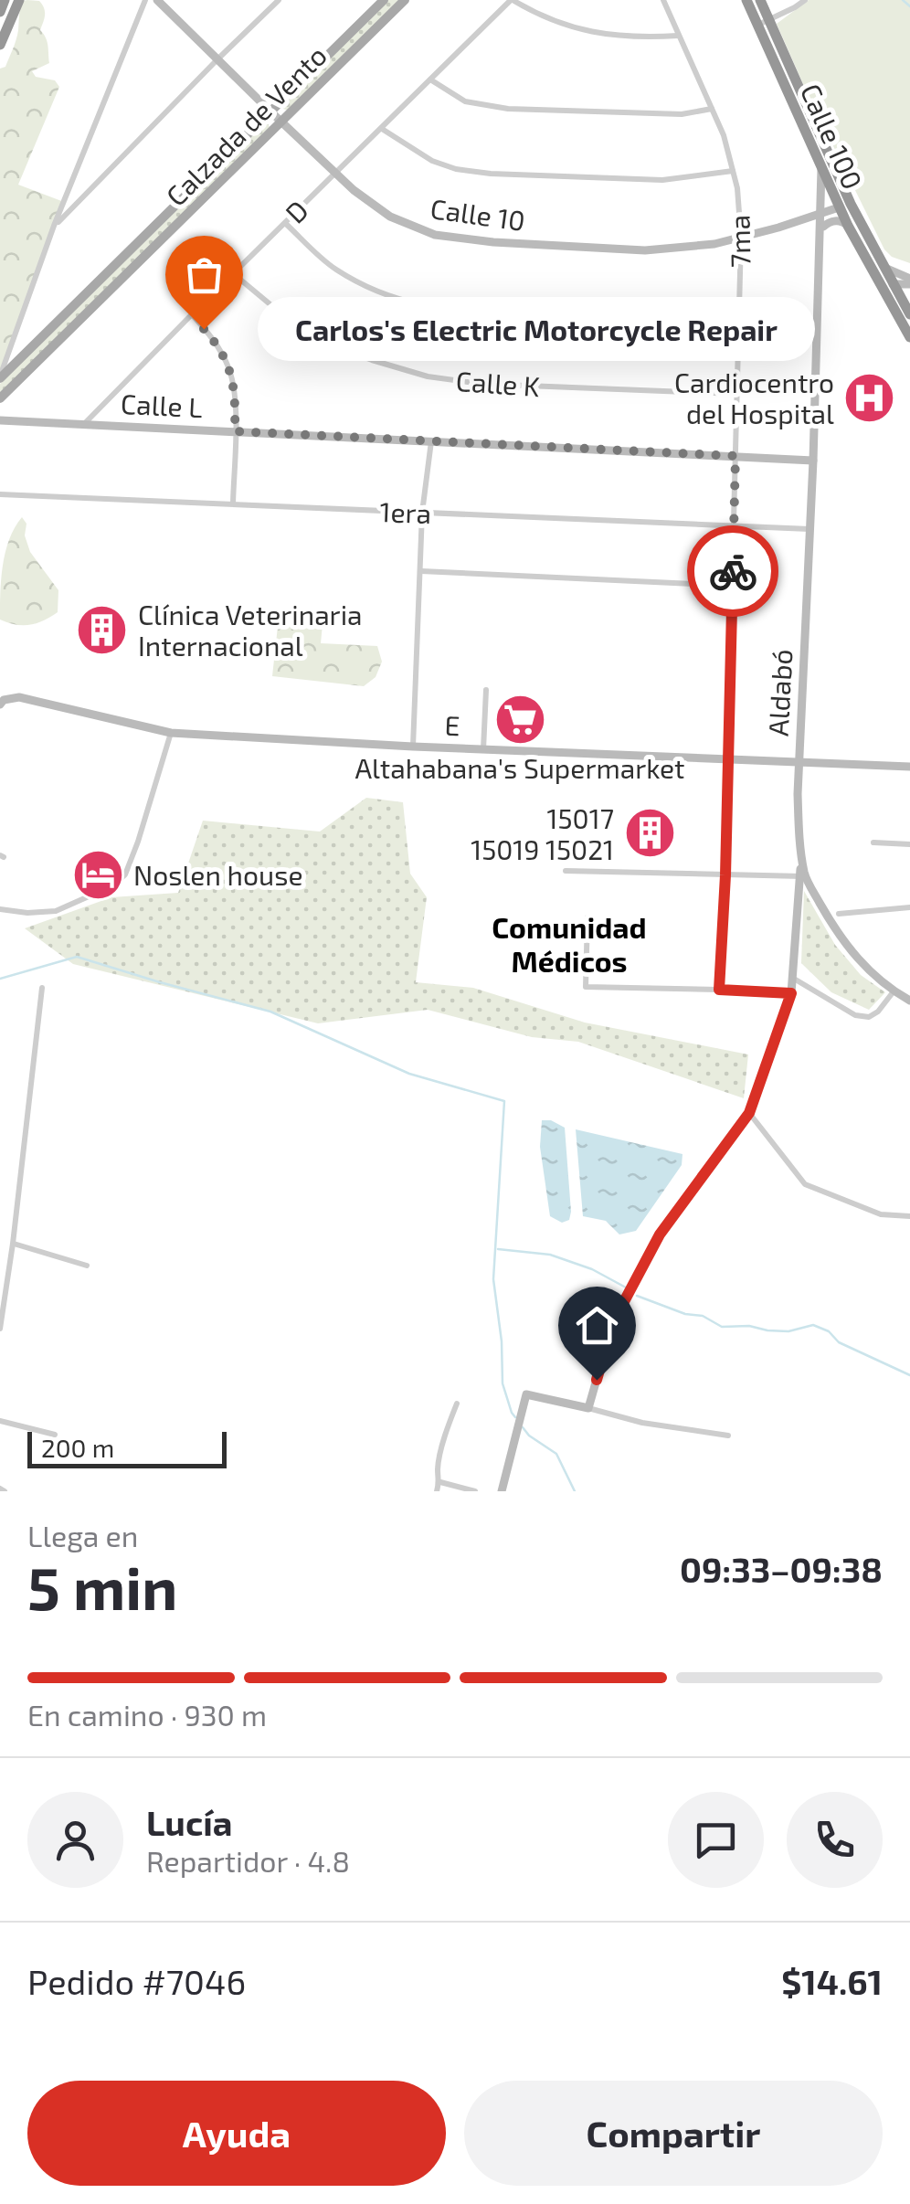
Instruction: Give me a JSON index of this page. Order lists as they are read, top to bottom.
{
  "streets": {
    "highway": ["Calle 100"],
    "main road": ["Calzada de Vento"],
    "street": [
      "D",
      "Calle 10",
      "7ma",
      "Calle K",
      "Calle L",
      "1era",
      "Aldabó",
      "E"
    ]
  },
  "crossings": [
    ["Calzada de Vento", "Calle 10"],
    ["Calle 100", "Calle 10"],
    ["Calle 100", "Aldabó"],
    ["D", "Calle 10"],
    ["D", "Calle K"],
    ["D", "Calle L"],
    ["Calle 10", "7ma"],
    ["Calle 10", "Aldabó"],
    ["7ma", "Calle K"],
    ["7ma", "Calle L"],
    ["7ma", "1era"],
    ["7ma", "E"],
    ["Calle L", "Aldabó"],
    ["1era", "Aldabó"],
    ["Aldabó", "E"]
  ],
  "districts": ["Comunidad Médicos"],
  "places": {
    "other": ["Carlos's Electric Motorcycle Repair"],
    "hospital": ["Cardiocentro del Hospital"],
    "building": ["Clínica Veterinaria Internacional", "15017 15019 15021"],
    "supermarket": ["Altahabana's Supermarket"],
    "hotel": ["Noslen house"]
  },
  "scale_bar": "200 m",
  "page": {
    "bubble": "Carlos's Electric Motorcycle Repair",
    "scale": "200 m",
    "heading": ["5 min", "Llega en", "09:33–09:38"],
    "panel": [
      "Lucía",
      "Repartidor · 4.8",
      "Pedido #7046",
      "$14.61"
    ],
    "bar": "En camino · 930 m",
    "buttons": ["Ayuda", "Compartir"]
  }
}
